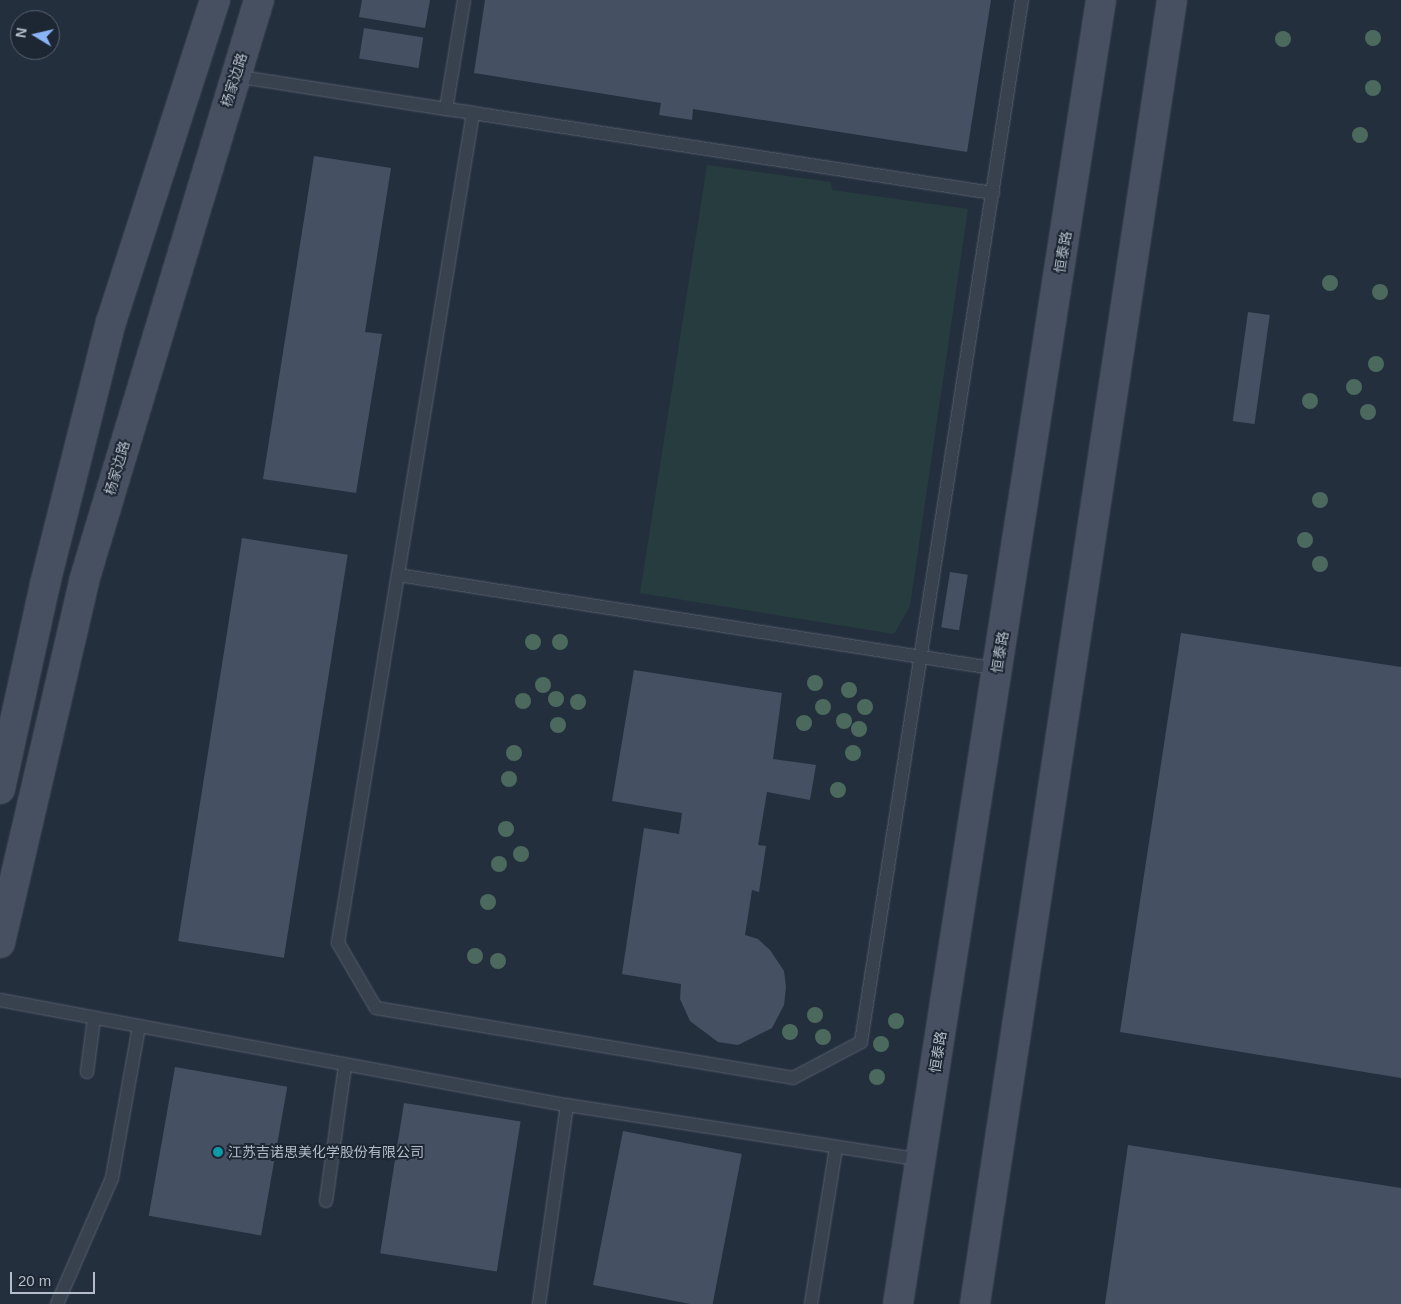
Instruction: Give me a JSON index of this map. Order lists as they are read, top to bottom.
{
  "streets": {
    "street": ["杨家边路", "恒泰路"]
  },
  "places": ["江苏吉诺思美化学股份有限公司"],
  "scale_bar": "20 m",
  "north": "left"
}
